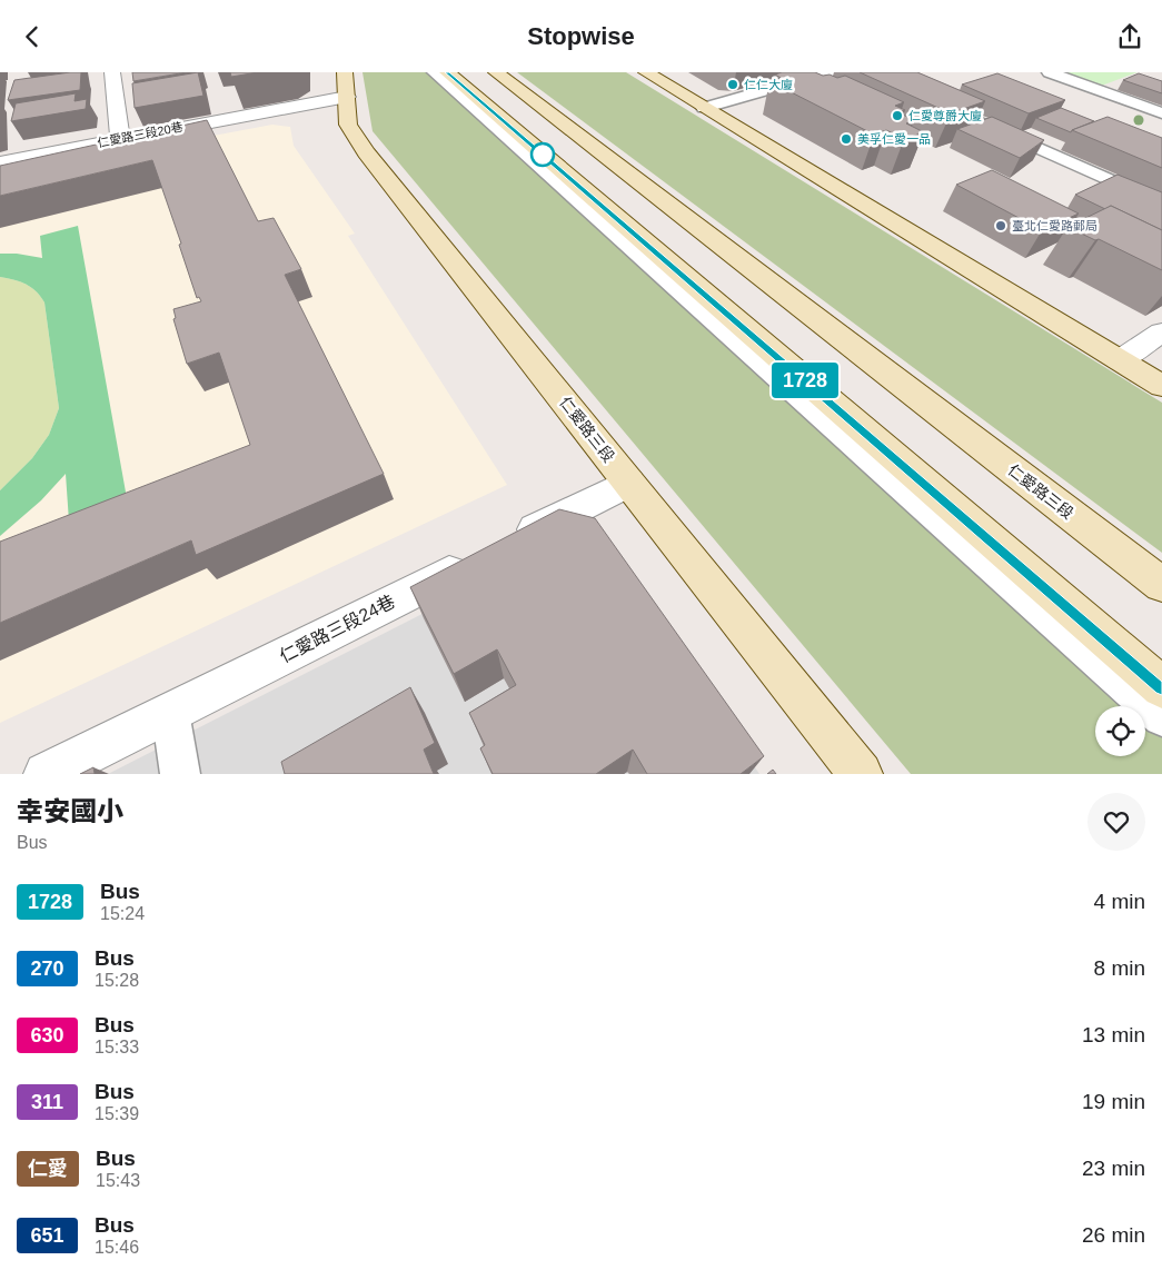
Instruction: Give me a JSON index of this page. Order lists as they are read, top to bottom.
{
  "streets": {
    "main road": ["仁愛路三段"],
    "street": ["仁愛路三段20巷", "仁愛路三段24巷"]
  },
  "crossings": [
    ["仁愛路三段20巷", "仁愛路三段"],
    ["仁愛路三段", "仁愛路三段24巷"]
  ],
  "places": [
    "仁仁大廈",
    "仁愛尊爵大廈",
    "美孚仁愛一品",
    "臺北仁愛路郵局"
  ],
  "lines": ["bus line 1728"],
  "page": {
    "header": "Stopwise",
    "on_map": "1728",
    "heading": ["幸安國小", "Bus"],
    "list": [
      {
        "mark": "1728",
        "name": "Bus",
        "note": "15:24",
        "value": "4 min"
      },
      {
        "mark": "270",
        "name": "Bus",
        "note": "15:28",
        "value": "8 min"
      },
      {
        "mark": "630",
        "name": "Bus",
        "note": "15:33",
        "value": "13 min"
      },
      {
        "mark": "311",
        "name": "Bus",
        "note": "15:39",
        "value": "19 min"
      },
      {
        "mark": "仁愛",
        "name": "Bus",
        "note": "15:43",
        "value": "23 min"
      },
      {
        "mark": "651",
        "name": "Bus",
        "note": "15:46",
        "value": "26 min"
      }
    ]
  }
}
